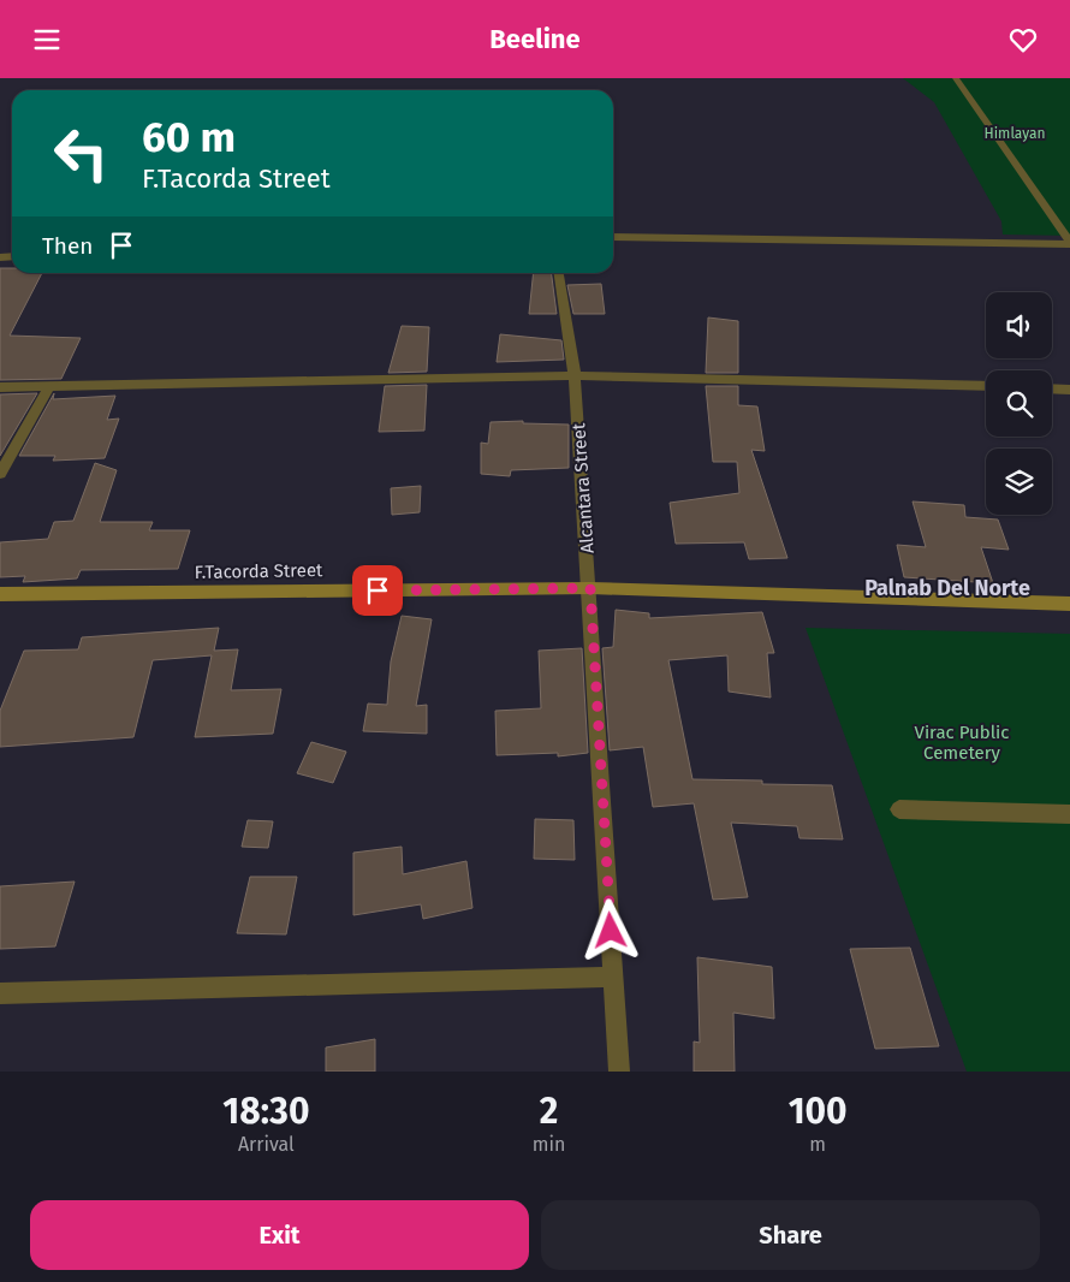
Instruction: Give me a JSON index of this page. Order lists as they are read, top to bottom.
{
  "streets": {
    "street": ["Alcantara Street", "F.Tacorda Street"]
  },
  "crossings": [
    ["Alcantara Street", "F.Tacorda Street"]
  ],
  "districts": ["Palnab Del Norte"],
  "parks": ["Himlayan", "Virac Public Cemetery"],
  "page": {
    "header": "Beeline",
    "turn": ["60 m", "F.Tacorda Street"],
    "then": "Then",
    "eta": [
      "18:30",
      "Arrival",
      "2",
      "min",
      "100",
      "m"
    ],
    "buttons": ["Exit", "Share"]
  }
}
